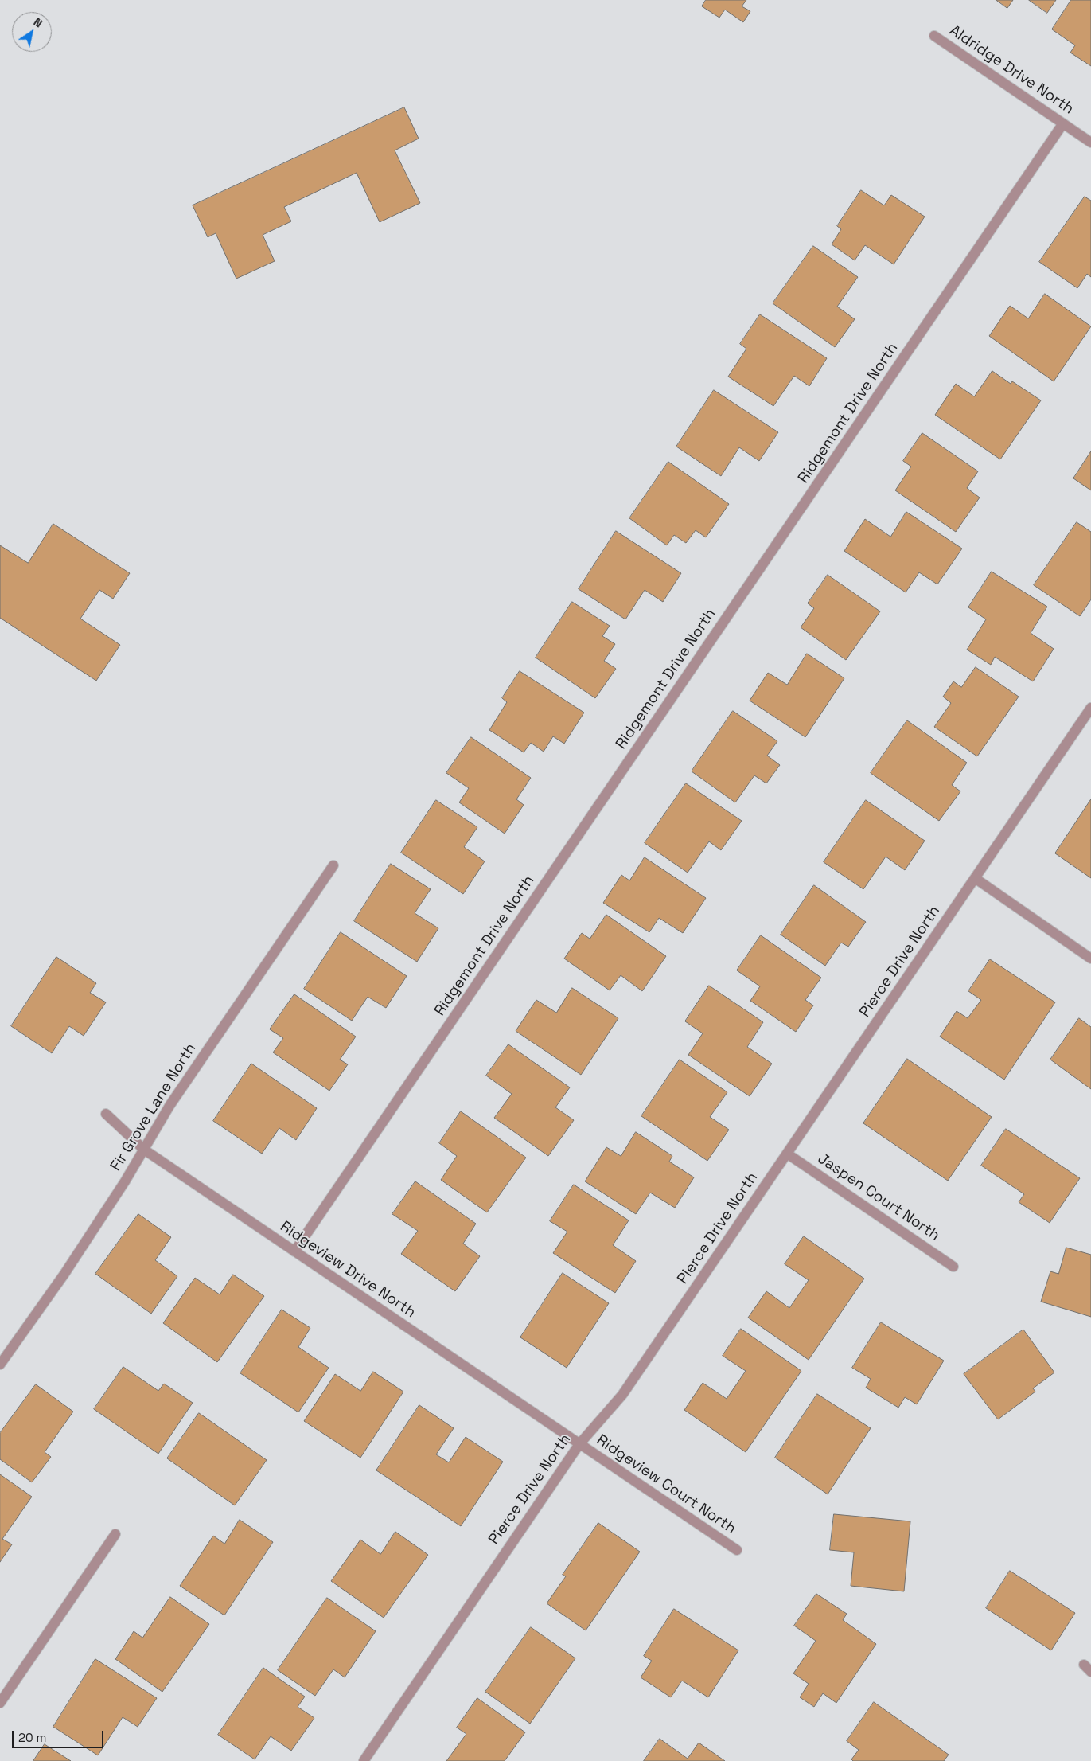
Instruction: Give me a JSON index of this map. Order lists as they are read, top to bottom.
{
  "streets": {
    "street": [
      "Aldridge Drive North",
      "Ridgemont Drive North",
      "Pierce Drive North",
      "Fir Grove Lane North",
      "Jaspen Court North",
      "Ridgeview Drive North",
      "Ridgeview Court North"
    ]
  },
  "crossings": [
    ["Aldridge Drive North", "Ridgemont Drive North"],
    ["Ridgemont Drive North", "Ridgeview Drive North"],
    ["Pierce Drive North", "Jaspen Court North"],
    ["Pierce Drive North", "Ridgeview Drive North"],
    ["Pierce Drive North", "Ridgeview Court North"],
    ["Fir Grove Lane North", "Ridgeview Drive North"],
    ["Ridgeview Drive North", "Ridgeview Court North"]
  ],
  "scale_bar": "20 m",
  "north": "top right"
}
